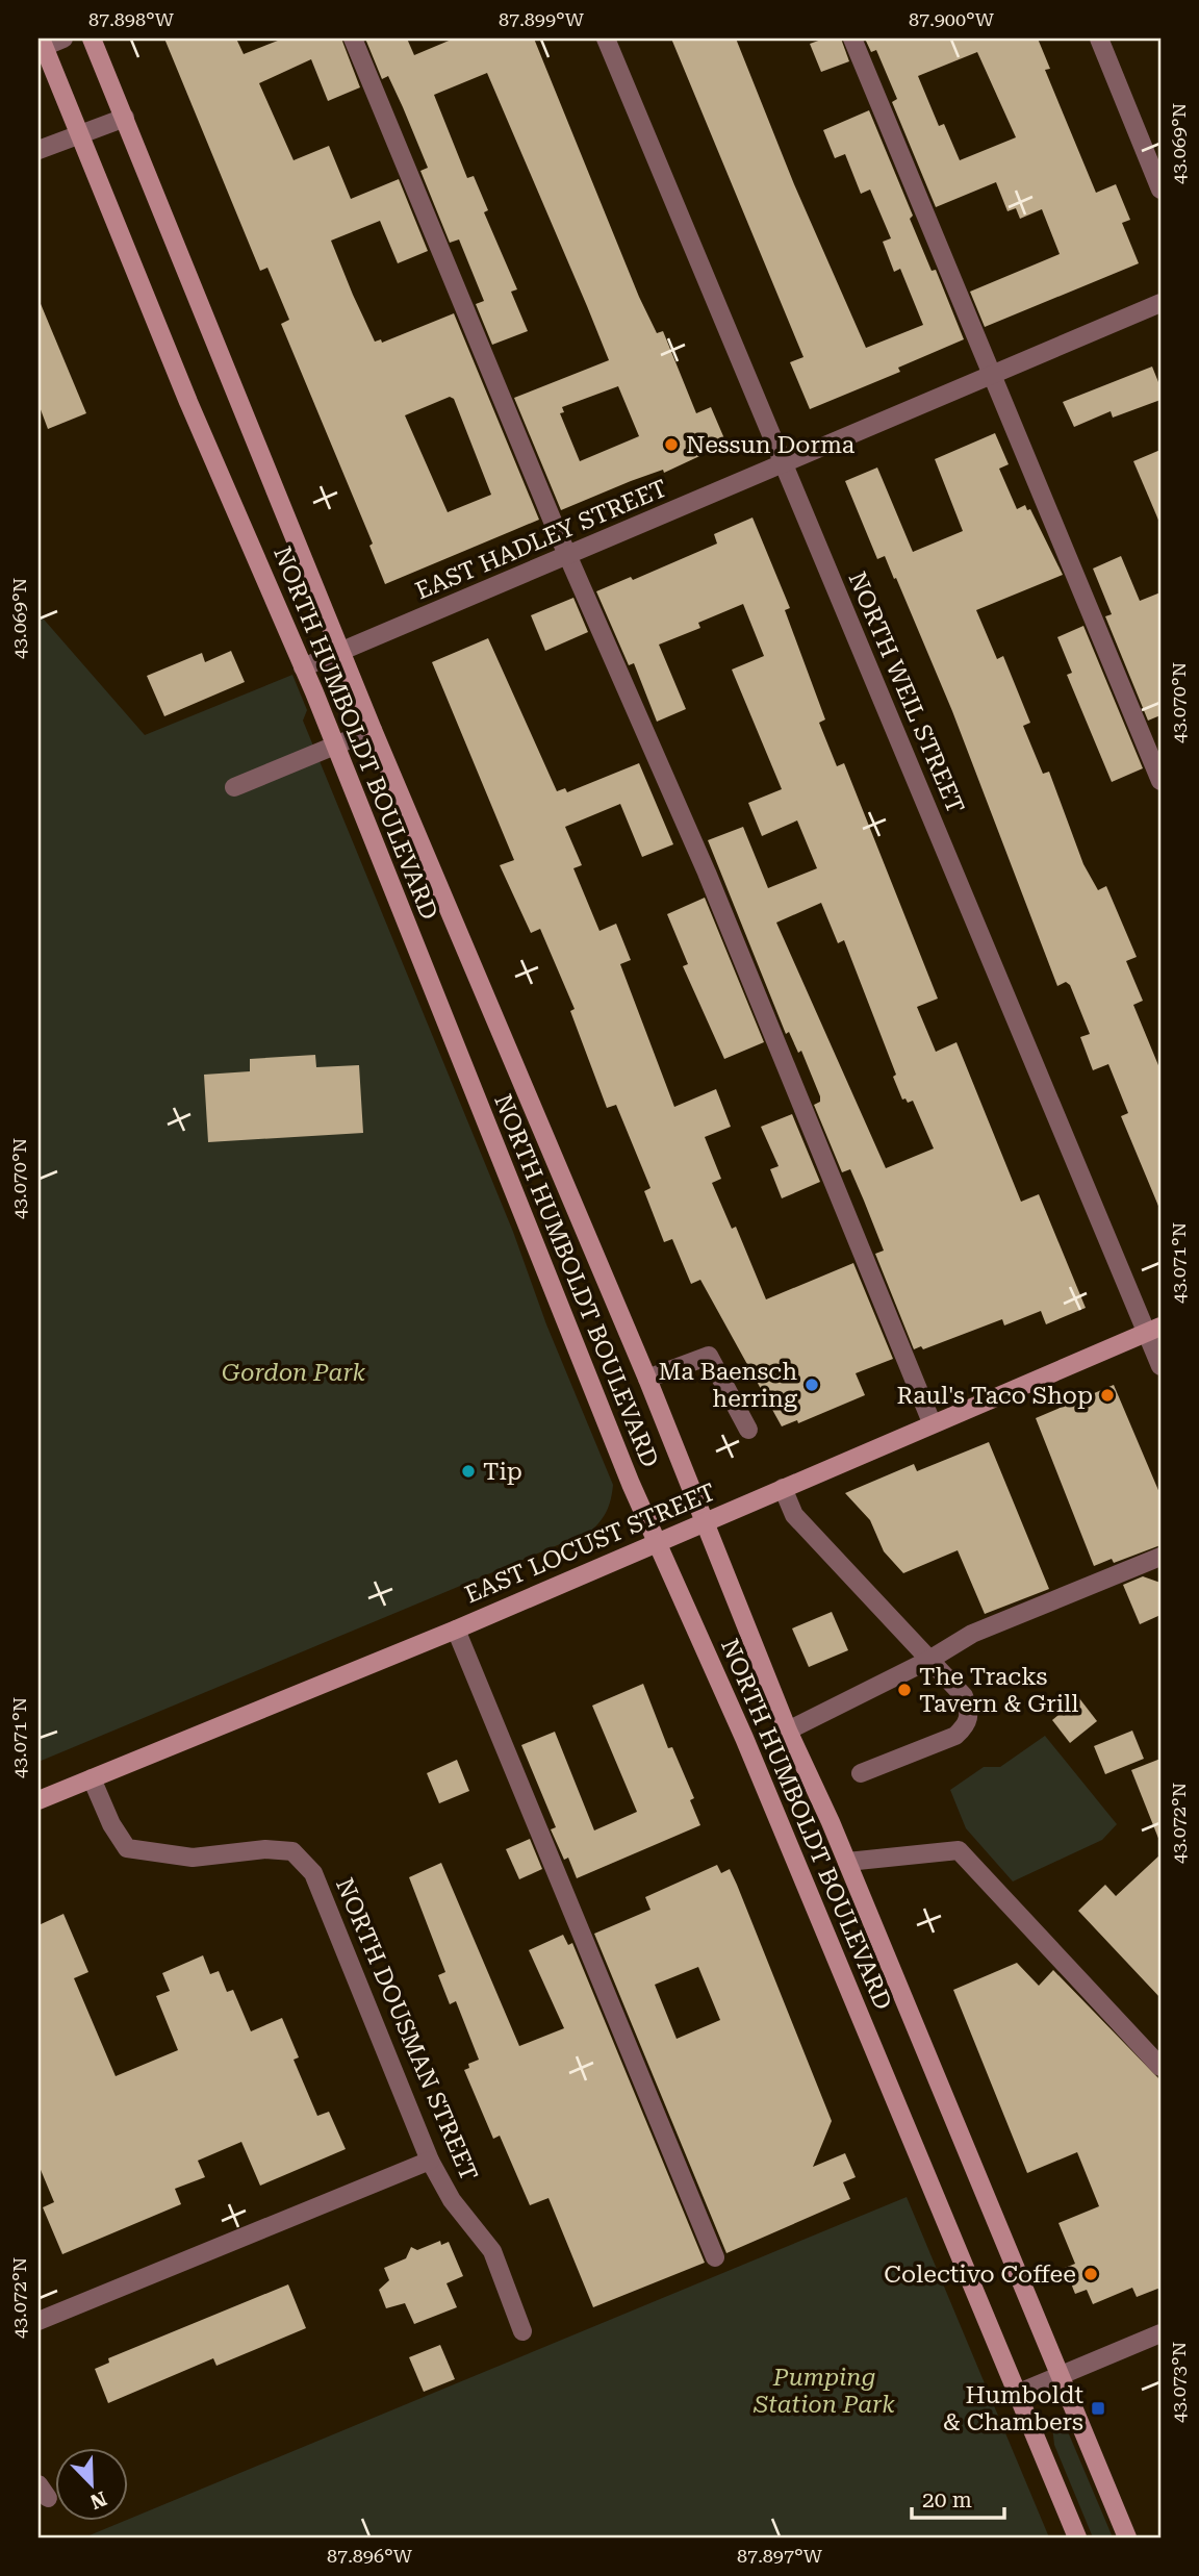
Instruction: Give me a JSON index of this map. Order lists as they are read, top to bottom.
{
  "streets": {
    "main road": ["NORTH HUMBOLDT BOULEVARD", "EAST LOCUST STREET"],
    "street": ["EAST HADLEY STREET", "NORTH WEIL STREET", "NORTH DOUSMAN STREET"]
  },
  "crossings": [
    ["EAST HADLEY STREET", "NORTH WEIL STREET"],
    ["EAST HADLEY STREET", "NORTH HUMBOLDT BOULEVARD"],
    ["NORTH WEIL STREET", "EAST LOCUST STREET"],
    ["NORTH HUMBOLDT BOULEVARD", "EAST LOCUST STREET"],
    ["EAST LOCUST STREET", "NORTH DOUSMAN STREET"]
  ],
  "parks": ["Gordon Park", "Pumping Station Park"],
  "places": {
    "other": [
      "Nessun Dorma",
      "Ma Baensch herring",
      "Raul's Taco Shop",
      "Tip",
      "The Tracks Tavern & Grill",
      "Colectivo Coffee"
    ],
    "transit": ["Humboldt & Chambers"]
  },
  "scale_bar": "20 m",
  "north": "bottom right",
  "coordinates": [
    "87.898°W",
    "87.899°W",
    "87.900°W",
    "43.069°N",
    "43.070°N",
    "43.071°N",
    "43.072°N",
    "43.073°N",
    "87.896°W",
    "87.897°W"
  ]
}
